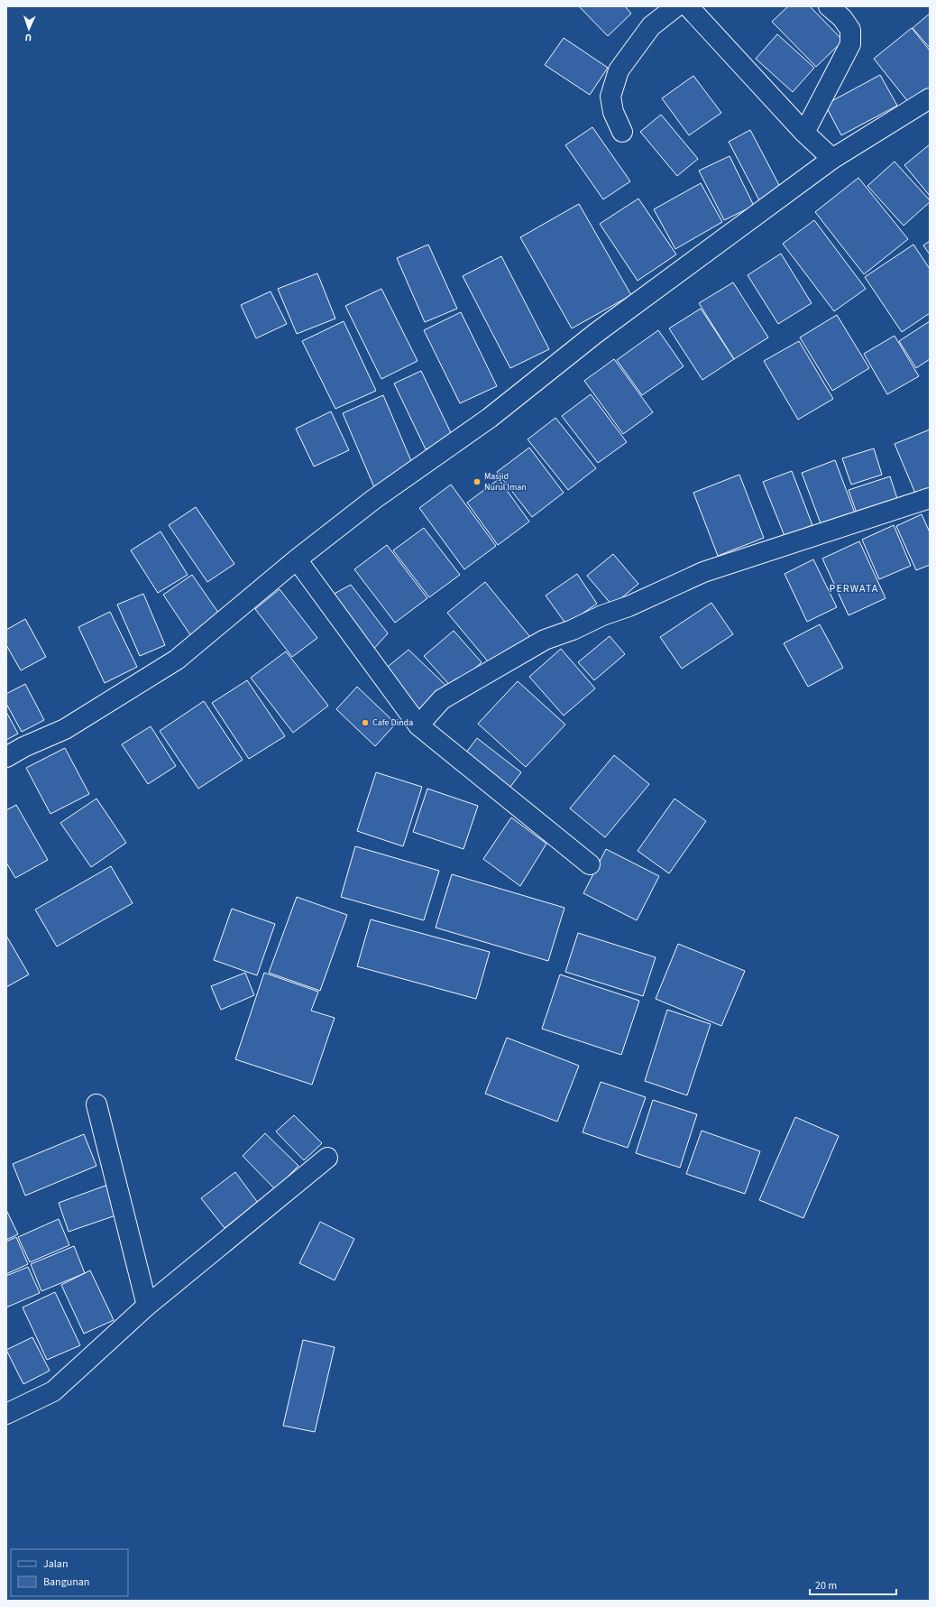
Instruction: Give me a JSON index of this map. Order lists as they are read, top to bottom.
{
  "districts": ["PERWATA"],
  "places": ["Masjid Nurul Iman", "Cafe Dinda"],
  "legend": ["Jalan", "Bangunan"],
  "scale_bar": "20 m",
  "north": "bottom"
}
